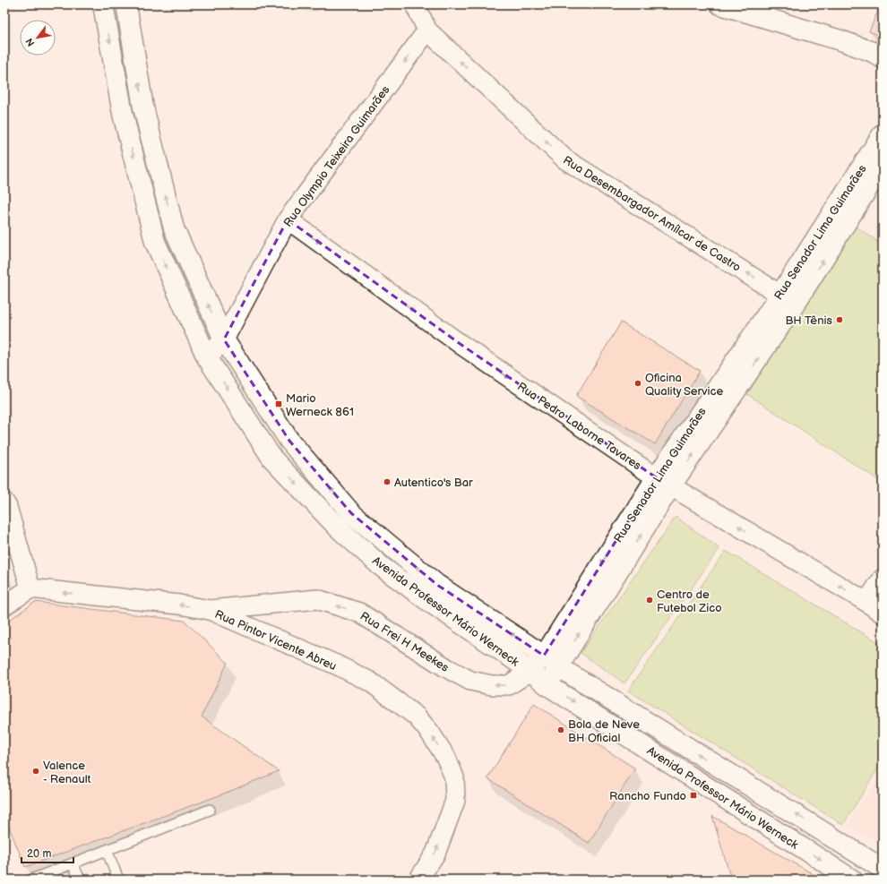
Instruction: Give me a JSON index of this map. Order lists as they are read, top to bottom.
{
  "streets": {
    "main road": ["Avenida Professor Mário Werneck"],
    "street": [
      "Rua Olympio Teixeira Guimarães",
      "Rua Desembargador Amílcar de Castro",
      "Rua Senador Lima Guimarães",
      "Rua Pedro Laborne Tavares",
      "Rua Pintor Vicente Abreu",
      "Rua Frei H Meekes"
    ]
  },
  "crossings": [
    ["Rua Olympio Teixeira Guimarães", "Rua Desembargador Amílcar de Castro"],
    ["Rua Olympio Teixeira Guimarães", "Rua Pedro Laborne Tavares"],
    ["Rua Olympio Teixeira Guimarães", "Avenida Professor Mário Werneck"],
    ["Rua Desembargador Amílcar de Castro", "Rua Senador Lima Guimarães"],
    ["Rua Senador Lima Guimarães", "Rua Pedro Laborne Tavares"],
    ["Rua Senador Lima Guimarães", "Avenida Professor Mário Werneck"],
    ["Rua Senador Lima Guimarães", "Rua Frei H Meekes"],
    ["Avenida Professor Mário Werneck", "Rua Frei H Meekes"],
    ["Rua Pintor Vicente Abreu", "Rua Frei H Meekes"]
  ],
  "one_way": [
    "Rua Olympio Teixeira Guimarães",
    "Rua Desembargador Amílcar de Castro",
    "Rua Pintor Vicente Abreu",
    "Rua Frei H Meekes"
  ],
  "places": {
    "other": [
      "BH Tênis",
      "Oficina Quality Service",
      "Autentico's Bar",
      "Centro de Futebol Zico",
      "Bola de Neve BH Oficial",
      "Valence - Renault"
    ],
    "transit": ["Mario Werneck 861", "Rancho Fundo"]
  },
  "scale_bar": "20 m",
  "north": "bottom left"
}
